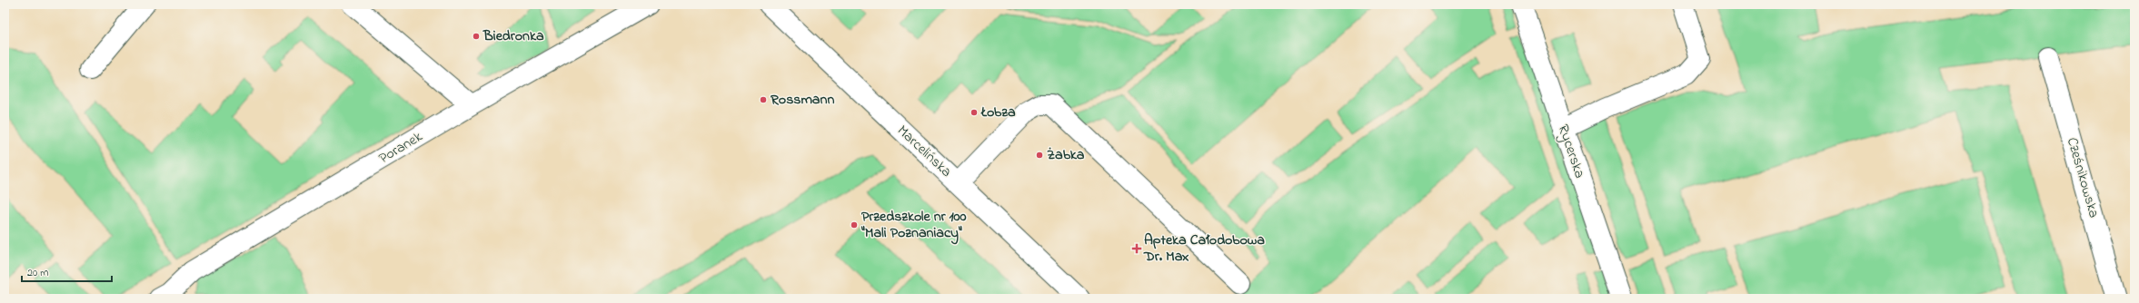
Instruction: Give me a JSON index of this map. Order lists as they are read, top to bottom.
{
  "streets": {
    "street": [
      "Poranek",
      "Marcelińska",
      "Rycerska",
      "Cześnikowska"
    ]
  },
  "places": {
    "other": [
      "Biedronka",
      "Rossmann",
      "Łobza",
      "Żabka",
      "Przedszkole nr 100 \"Mali Poznaniacy\""
    ],
    "health": ["Apteka Całodobowa Dr. Max"]
  },
  "scale_bar": "20 m"
}
